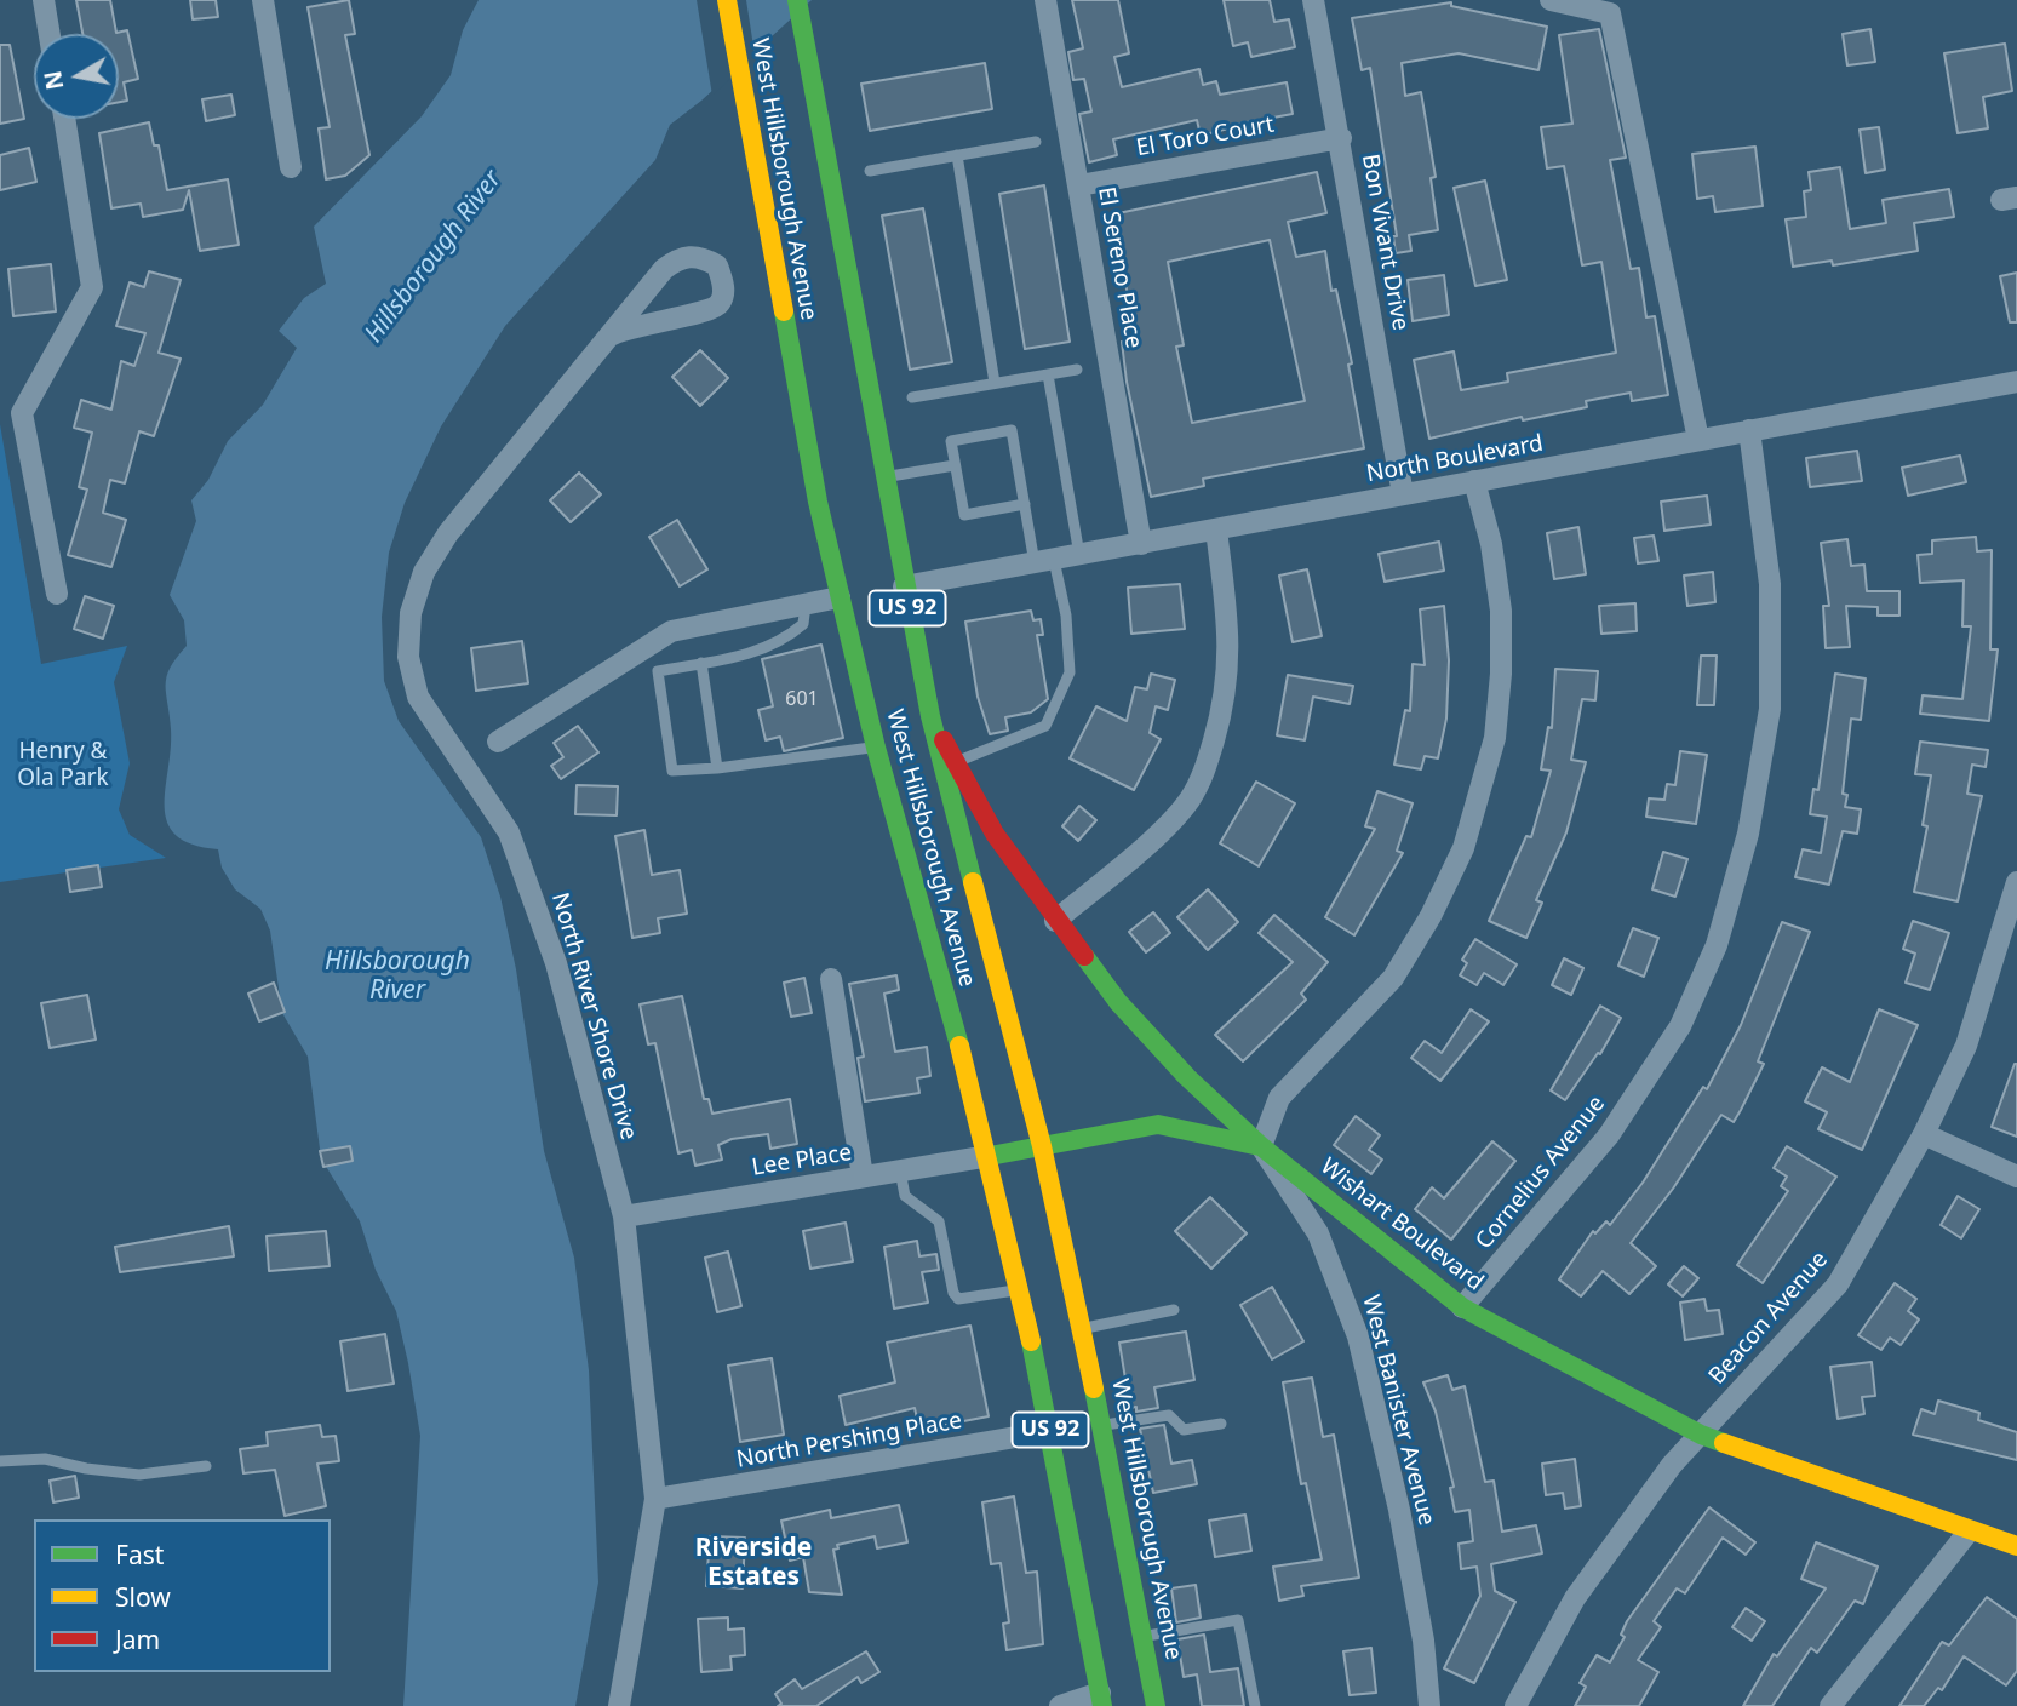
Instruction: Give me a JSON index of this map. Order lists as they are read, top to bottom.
{
  "streets": {
    "main road": ["West Hillsborough Avenue", "US 92", "Wishart Boulevard"],
    "street": [
      "El Toro Court",
      "Bon Vivant Drive",
      "El Sereno Place",
      "North Boulevard",
      "North River Shore Drive",
      "Lee Place",
      "Cornelius Avenue",
      "Beacon Avenue",
      "West Banister Avenue",
      "North Pershing Place"
    ]
  },
  "crossings": [
    ["El Toro Court", "Bon Vivant Drive"],
    ["El Toro Court", "El Sereno Place"],
    ["West Hillsborough Avenue", "North Boulevard"],
    ["West Hillsborough Avenue", "Lee Place"],
    ["West Hillsborough Avenue", "Wishart Boulevard"],
    ["West Hillsborough Avenue", "North Pershing Place"],
    ["Bon Vivant Drive", "North Boulevard"],
    ["El Sereno Place", "North Boulevard"],
    ["North Boulevard", "Cornelius Avenue"],
    ["North River Shore Drive", "Lee Place"],
    ["North River Shore Drive", "North Pershing Place"],
    ["Cornelius Avenue", "Wishart Boulevard"],
    ["Wishart Boulevard", "Beacon Avenue"],
    ["Wishart Boulevard", "West Banister Avenue"]
  ],
  "districts": ["Riverside Estates"],
  "water": ["Hillsborough River"],
  "parks": ["Henry & Ola Park"],
  "house_numbers": ["601"],
  "legend": ["Fast", "Slow", "Jam"],
  "north": "left"
}
